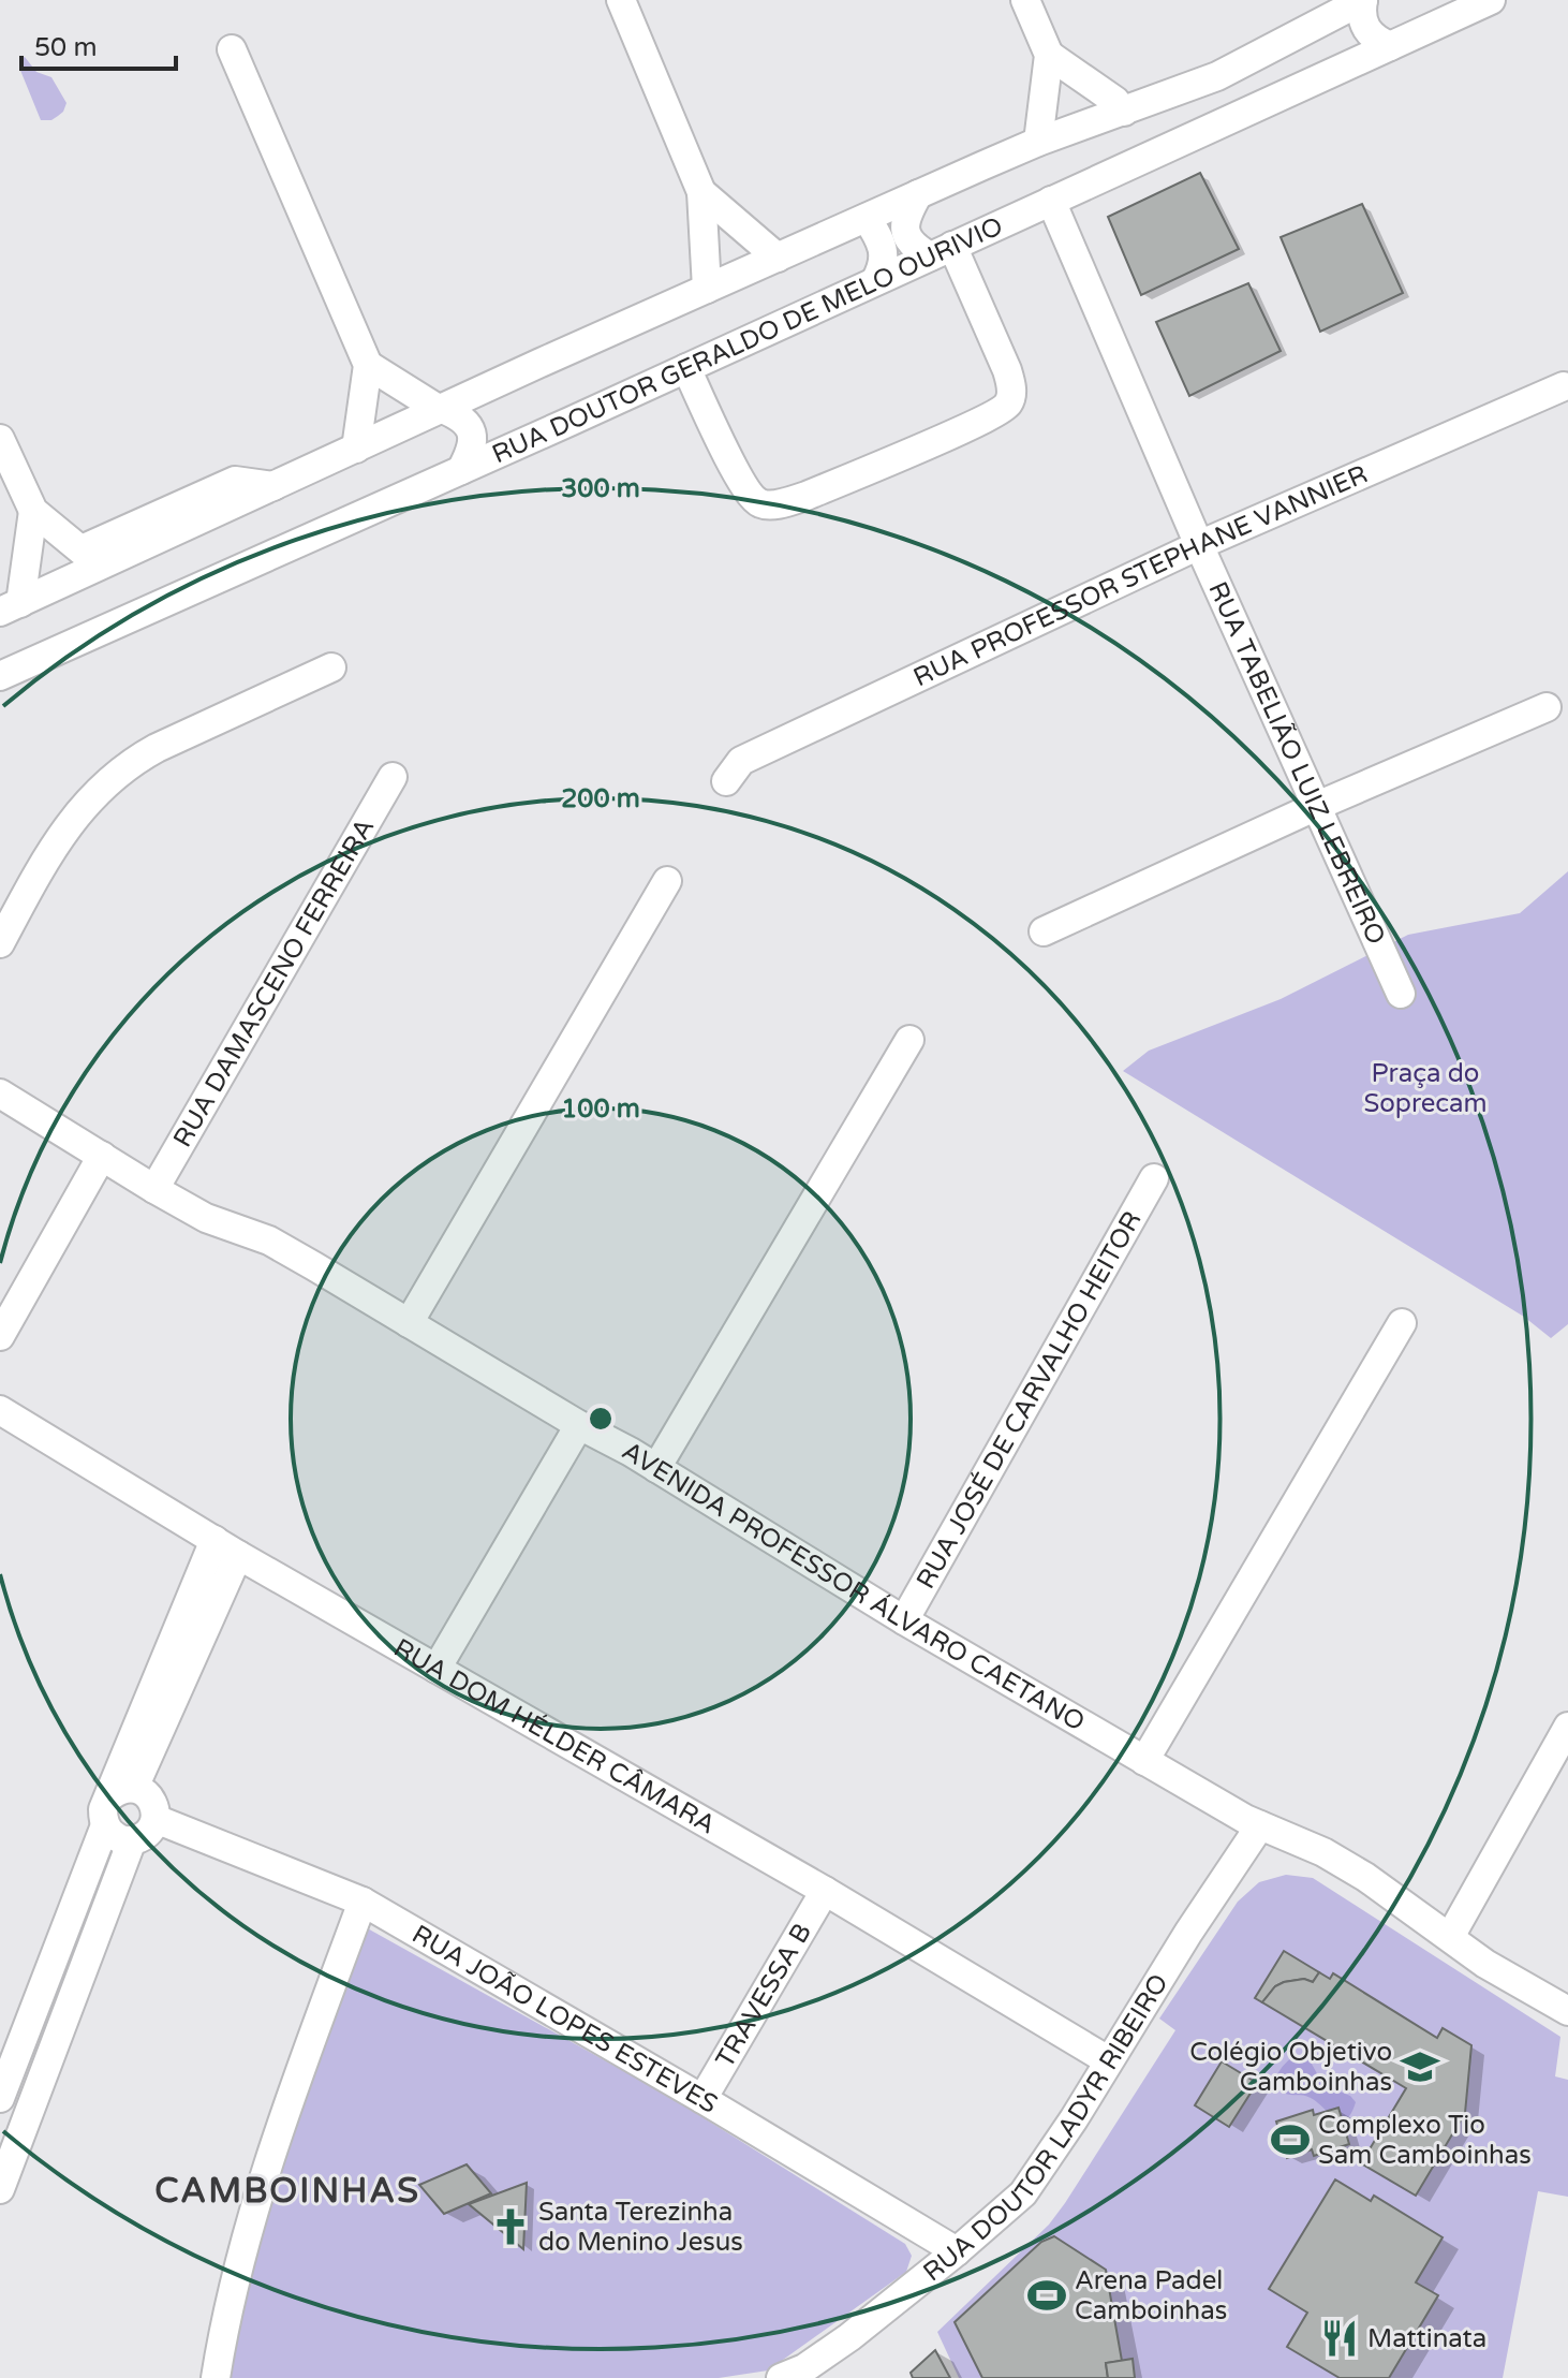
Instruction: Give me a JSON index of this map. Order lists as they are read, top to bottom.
{
  "streets": {
    "street": [
      "RUA DOUTOR GERALDO DE MELO OURIVIO",
      "RUA PROFESSOR STEPHANE VANNIER",
      "RUA TABELIÃO LUIZ LEBREIRO",
      "RUA DAMASCENO FERREIRA",
      "RUA JOSÉ DE CARVALHO HEITOR",
      "AVENIDA PROFESSOR ÁLVARO CAETANO",
      "RUA DOM HÉLDER CÂMARA",
      "TRAVESSA B",
      "RUA JOÃO LOPES ESTEVES",
      "RUA DOUTOR LADYR RIBEIRO"
    ]
  },
  "crossings": [
    ["RUA DOUTOR GERALDO DE MELO OURIVIO", "RUA TABELIÃO LUIZ LEBREIRO"],
    ["RUA PROFESSOR STEPHANE VANNIER", "RUA TABELIÃO LUIZ LEBREIRO"],
    ["RUA DAMASCENO FERREIRA", "AVENIDA PROFESSOR ÁLVARO CAETANO"],
    ["RUA JOSÉ DE CARVALHO HEITOR", "AVENIDA PROFESSOR ÁLVARO CAETANO"],
    ["AVENIDA PROFESSOR ÁLVARO CAETANO", "RUA DOUTOR LADYR RIBEIRO"],
    ["RUA DOM HÉLDER CÂMARA", "TRAVESSA B"],
    ["RUA DOM HÉLDER CÂMARA", "RUA DOUTOR LADYR RIBEIRO"],
    ["TRAVESSA B", "RUA JOÃO LOPES ESTEVES"],
    ["RUA JOÃO LOPES ESTEVES", "RUA DOUTOR LADYR RIBEIRO"]
  ],
  "districts": ["CAMBOINHAS"],
  "parks": ["Praça do Soprecam"],
  "places": {
    "school or university": ["Colégio Objetivo Camboinhas"],
    "sports": ["Complexo Tio Sam Camboinhas", "Arena Padel Camboinhas"],
    "church": ["Santa Terezinha do Menino Jesus"],
    "restaurant": ["Mattinata"]
  },
  "scale_bar": "50 m",
  "rings": ["300 m", "200 m", "100 m"]
}
